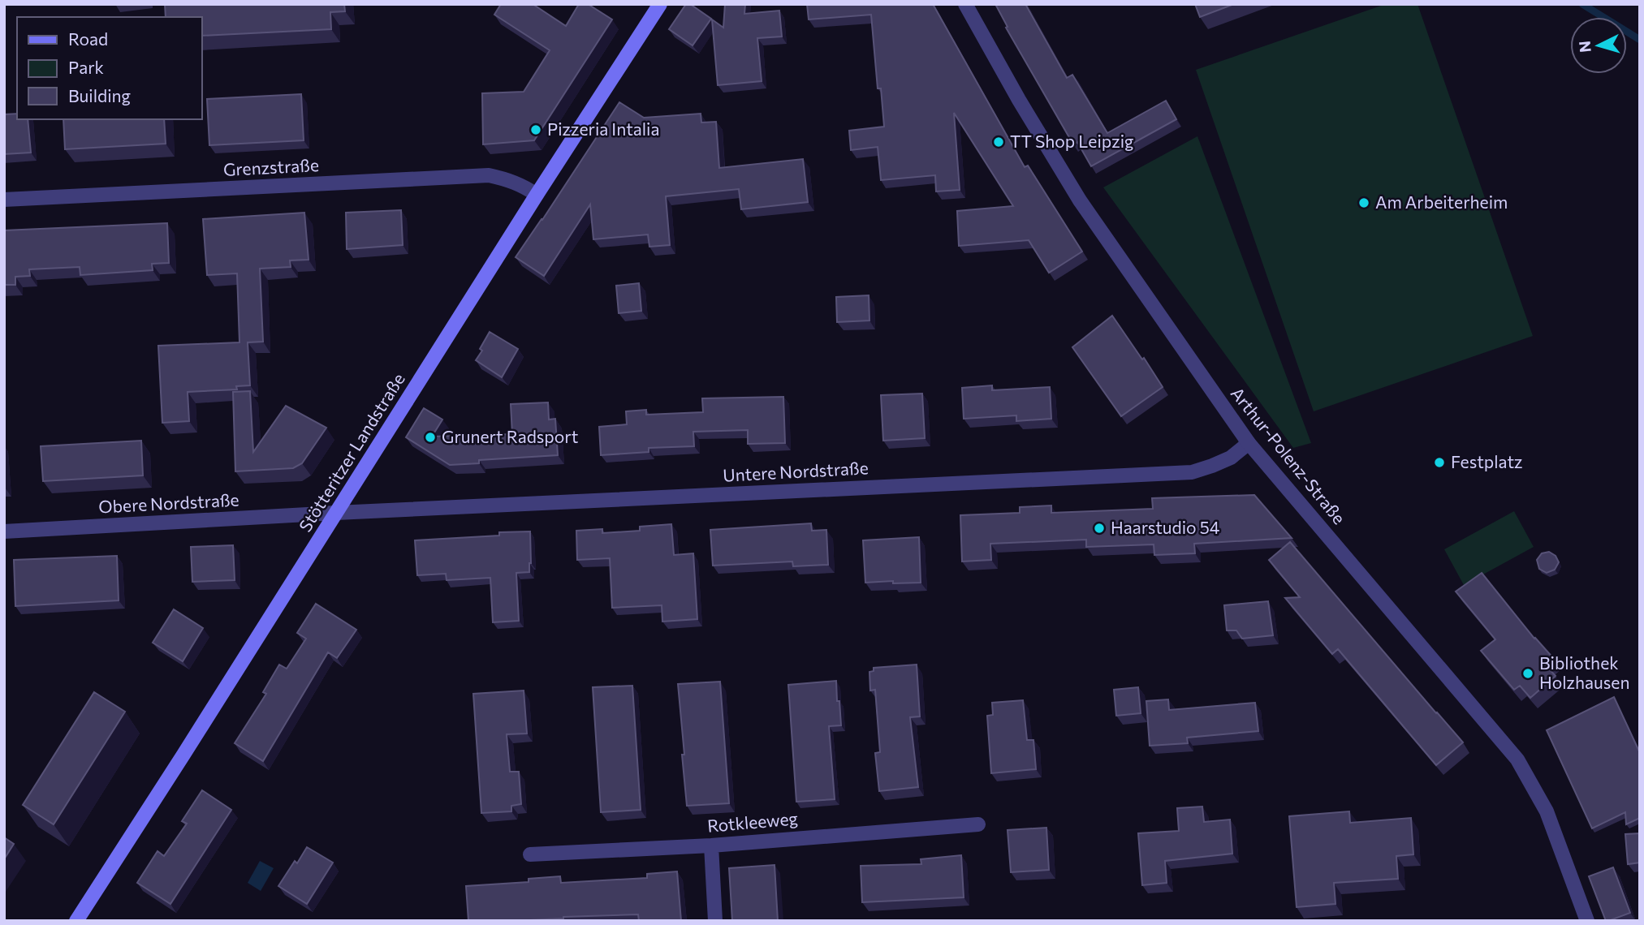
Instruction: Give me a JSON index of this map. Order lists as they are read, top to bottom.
{
  "streets": {
    "main road": ["Stötteritzer Landstraße"],
    "street": [
      "Grenzstraße",
      "Arthur-Polenz-Straße",
      "Untere Nordstraße",
      "Obere Nordstraße",
      "Rotkleeweg"
    ]
  },
  "crossings": [
    ["Grenzstraße", "Stötteritzer Landstraße"],
    ["Stötteritzer Landstraße", "Untere Nordstraße"],
    ["Stötteritzer Landstraße", "Obere Nordstraße"],
    ["Arthur-Polenz-Straße", "Untere Nordstraße"],
    ["Untere Nordstraße", "Obere Nordstraße"]
  ],
  "places": [
    "Pizzeria Intalia",
    "TT Shop Leipzig",
    "Am Arbeiterheim",
    "Grunert Radsport",
    "Festplatz",
    "Haarstudio 54",
    "Bibliothek Holzhausen"
  ],
  "legend": ["Road", "Park", "Building"],
  "north": "left"
}
